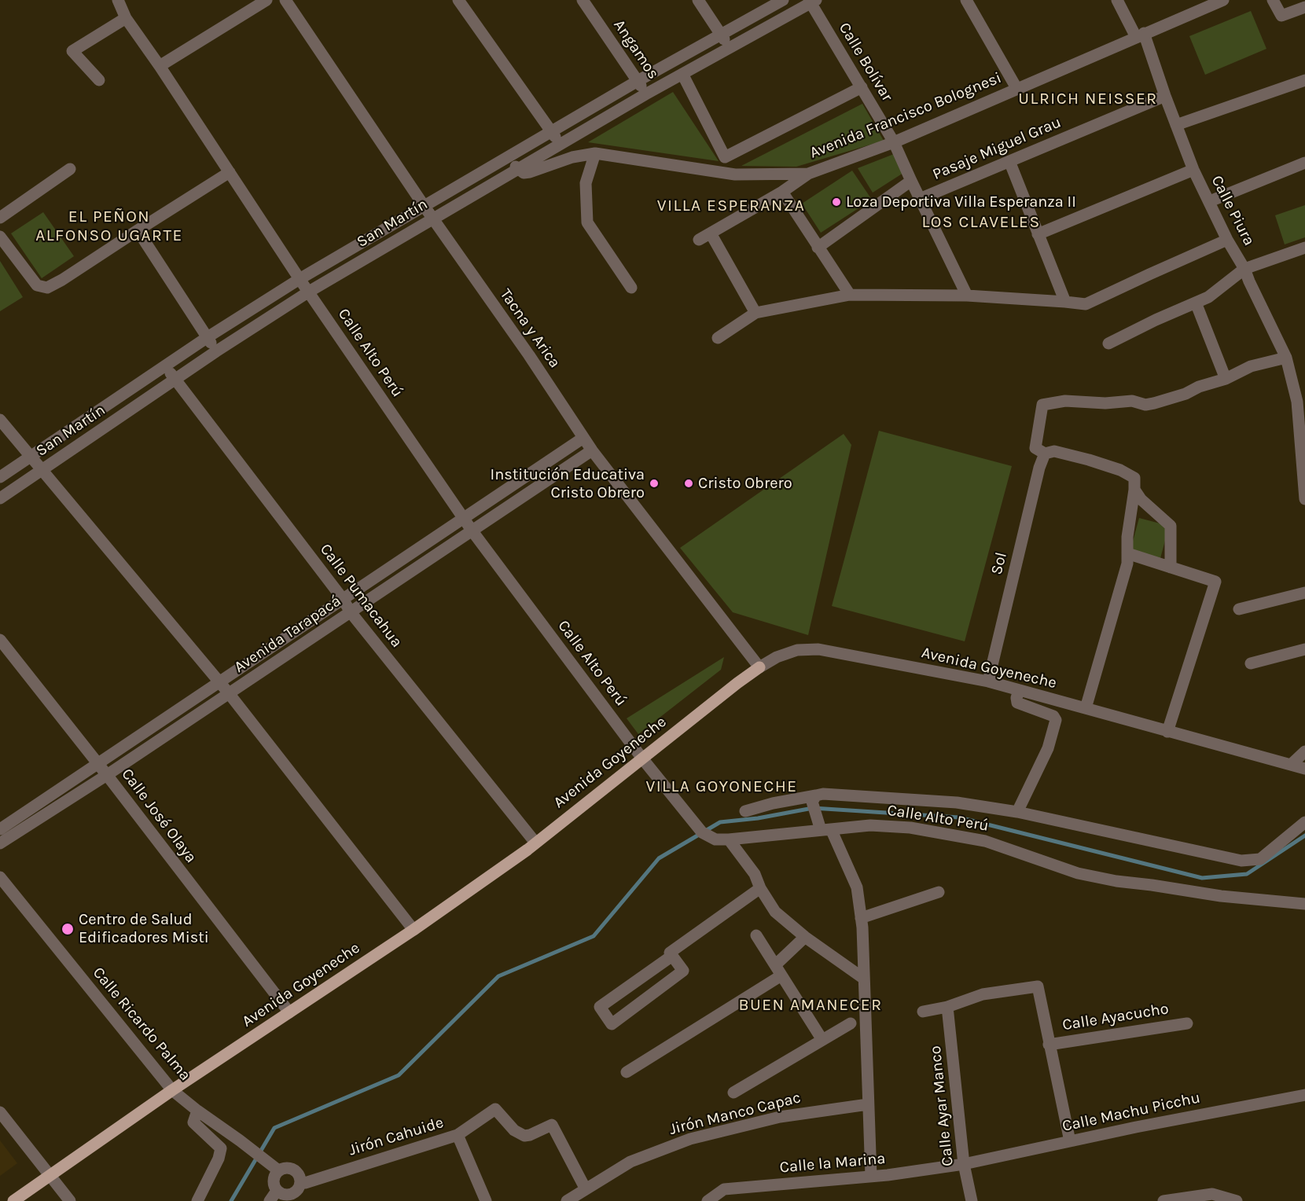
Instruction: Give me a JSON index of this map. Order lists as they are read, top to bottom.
{
  "streets": {
    "main road": ["Avenida Goyeneche"],
    "street": [
      "Angamos",
      "Calle Bolívar",
      "Avenida Francisco Bolognesi",
      "Pasaje Miguel Grau",
      "Calle Piura",
      "San Martín",
      "Tacna y Arica",
      "Calle Alto Perú",
      "Sol",
      "Calle Pumacahua",
      "Avenida Tarapacá",
      "Calle José Olaya",
      "Calle Ayacucho",
      "Calle Ricardo Palma",
      "Calle Ayar Manco",
      "Calle Machu Picchu",
      "Jirón Manco Capac",
      "Jirón Cahuide",
      "Calle la Marina"
    ]
  },
  "crossings": [
    ["Angamos", "San Martín"],
    ["Calle Bolívar", "Avenida Francisco Bolognesi"],
    ["Calle Bolívar", "Pasaje Miguel Grau"],
    ["Calle Bolívar", "San Martín"],
    ["Avenida Francisco Bolognesi", "Calle Piura"],
    ["Avenida Francisco Bolognesi", "San Martín"],
    ["Pasaje Miguel Grau", "Calle Piura"],
    ["San Martín", "Tacna y Arica"],
    ["San Martín", "Calle Alto Perú"],
    ["San Martín", "Calle Pumacahua"],
    ["Tacna y Arica", "Avenida Tarapacá"],
    ["Tacna y Arica", "Avenida Goyeneche"],
    ["Calle Alto Perú", "Avenida Tarapacá"],
    ["Calle Alto Perú", "Avenida Goyeneche"],
    ["Sol", "Avenida Goyeneche"],
    ["Calle Pumacahua", "Avenida Tarapacá"],
    ["Calle Pumacahua", "Avenida Goyeneche"],
    ["Avenida Tarapacá", "Calle José Olaya"],
    ["Avenida Goyeneche", "Calle José Olaya"],
    ["Avenida Goyeneche", "Calle Ricardo Palma"],
    ["Calle Ricardo Palma", "Jirón Cahuide"],
    ["Calle Ayar Manco", "Calle Machu Picchu"],
    ["Calle Ayar Manco", "Calle la Marina"],
    ["Calle Machu Picchu", "Calle la Marina"],
    ["Jirón Manco Capac", "Jirón Cahuide"]
  ],
  "districts": [
    "ULRICH NEISSER",
    "VILLA ESPERANZA",
    "EL PEÑON ALFONSO UGARTE",
    "LOS CLAVELES",
    "VILLA GOYONECHE",
    "BUEN AMANECER"
  ],
  "places": [
    "Loza Deportiva Villa Esperanza II",
    "Institución Educativa Cristo Obrero",
    "Cristo Obrero",
    "Centro de Salud Edificadores Misti"
  ]
}
